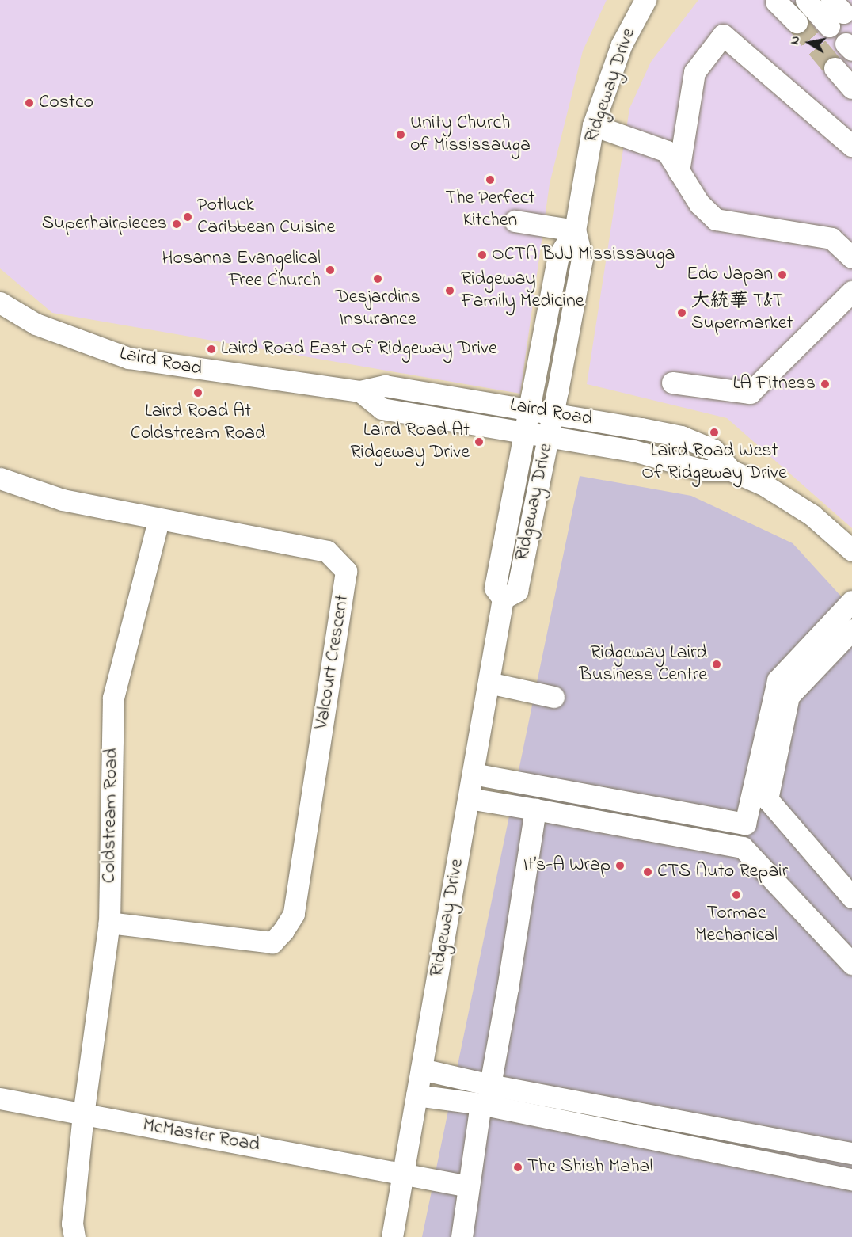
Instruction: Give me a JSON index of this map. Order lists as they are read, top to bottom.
{
  "streets": {
    "street": [
      "Ridgeway Drive",
      "Laird Road",
      "Valcourt Crescent",
      "Coldstream Road",
      "McMaster Road"
    ]
  },
  "crossings": [
    ["Ridgeway Drive", "Laird Road"],
    ["Ridgeway Drive", "McMaster Road"],
    ["Valcourt Crescent", "Coldstream Road"],
    ["Coldstream Road", "McMaster Road"]
  ],
  "places": [
    "Costco",
    "Unity Church of Mississauga",
    "The Perfect Kitchen",
    "Potluck Caribbean Cuisine",
    "Superhairpieces",
    "OCTA BJJ Mississauga",
    "Hosanna Evangelical Free Church",
    "Edo Japan",
    "Desjardins Insurance",
    "Ridgeway Family Medicine",
    "大統華 T&T Supermarket",
    "Laird Road East Of Ridgeway Drive",
    "LA Fitness",
    "Laird Road At Coldstream Road",
    "Laird Road West Of Ridgeway Drive",
    "Laird Road At Ridgeway Drive",
    "Ridgeway Laird Business Centre",
    "It’s-A Wrap",
    "CTS Auto Repair",
    "Tormac Mechanical",
    "The Shish Mahal"
  ],
  "north": "left"
}
